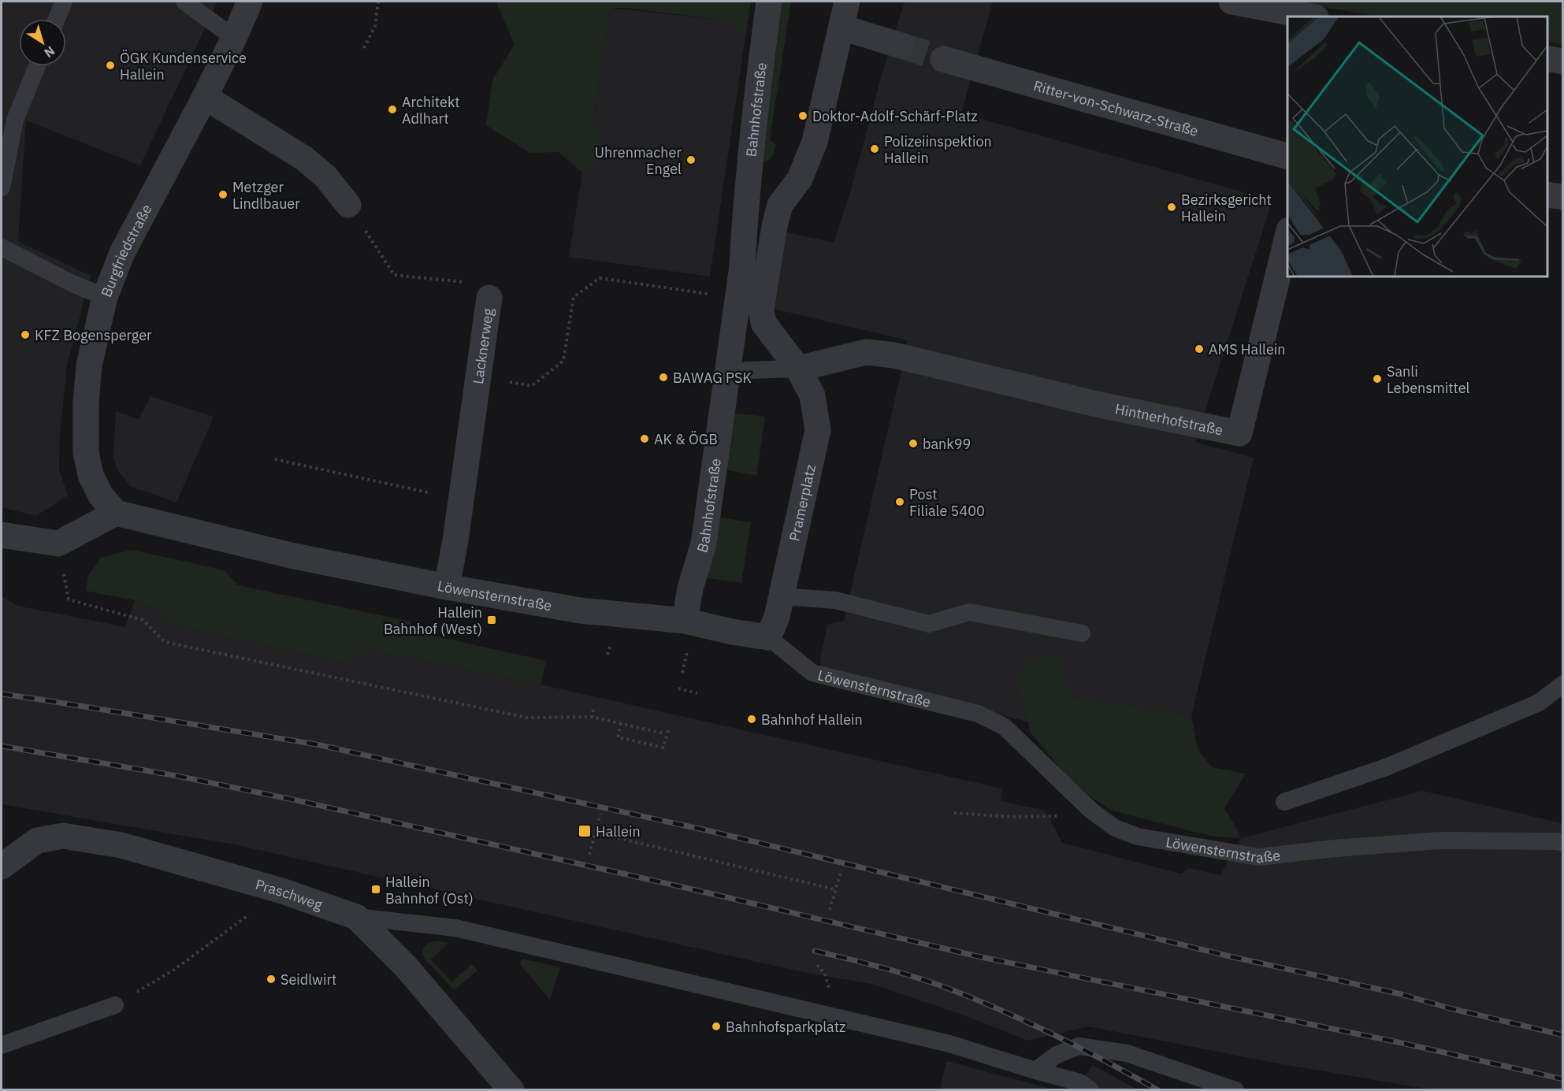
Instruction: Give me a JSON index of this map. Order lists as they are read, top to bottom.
{
  "streets": {
    "street": [
      "Ritter-von-Schwarz-Straße",
      "Bahnhofstraße",
      "Burgfriedstraße",
      "Lacknerweg",
      "Hintnerhofstraße",
      "Pramerplatz",
      "Löwensternstraße",
      "Praschweg"
    ]
  },
  "crossings": [
    ["Bahnhofstraße", "Löwensternstraße"],
    ["Burgfriedstraße", "Löwensternstraße"],
    ["Lacknerweg", "Löwensternstraße"],
    ["Hintnerhofstraße", "Pramerplatz"],
    ["Pramerplatz", "Löwensternstraße"]
  ],
  "places": {
    "other": [
      "ÖGK Kundenservice Hallein",
      "Architekt Adlhart",
      "Doktor-Adolf-Schärf-Platz",
      "Polizeiinspektion Hallein",
      "Uhrenmacher Engel",
      "Metzger Lindlbauer",
      "Bezirksgericht Hallein",
      "KFZ Bogensperger",
      "AMS Hallein",
      "BAWAG PSK",
      "Sanli Lebensmittel",
      "AK & ÖGB",
      "bank99",
      "Post Filiale 5400",
      "Bahnhof Hallein",
      "Seidlwirt",
      "Bahnhofsparkplatz"
    ],
    "transit": ["Hallein Bahnhof (West)", "Hallein", "Hallein Bahnhof (Ost)"]
  },
  "north": "bottom right"
}
